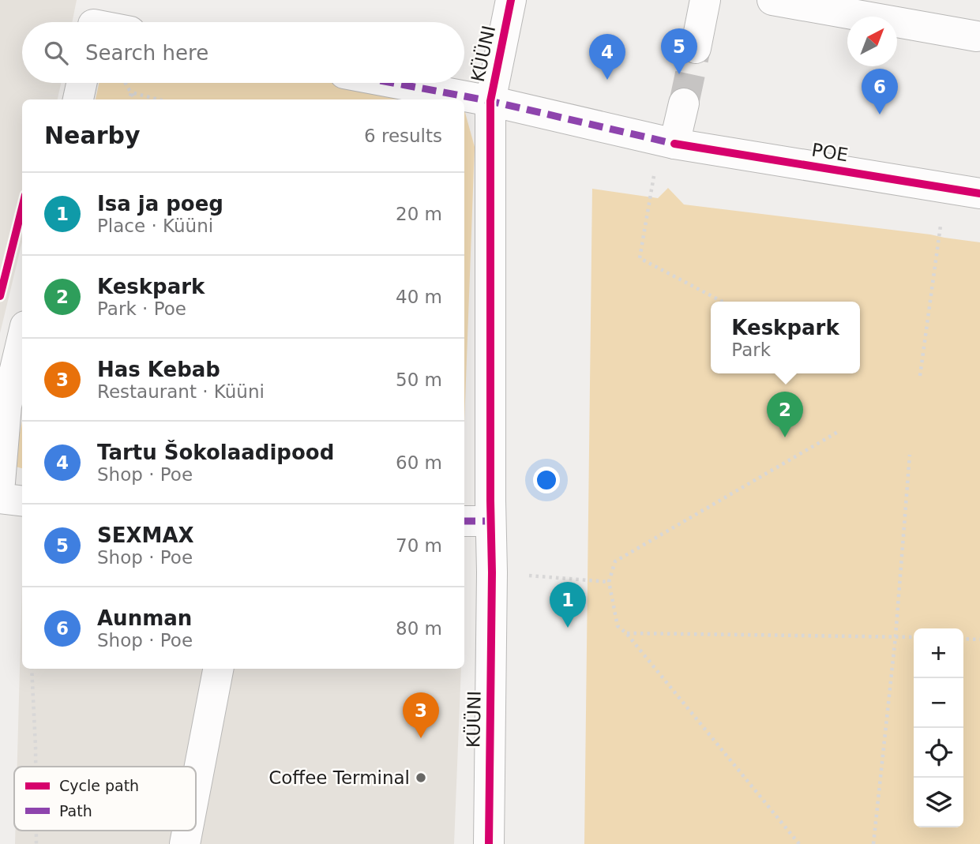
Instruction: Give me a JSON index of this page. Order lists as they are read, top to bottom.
{
  "streets": {
    "street": ["KÜÜNI", "POE"]
  },
  "crossings": [
    ["KÜÜNI", "POE"]
  ],
  "places": ["Coffee Terminal"],
  "legend": ["Cycle path", "Path"],
  "north": "top right",
  "page": {
    "search": "Search here",
    "pins": [
      "5",
      "4",
      "6",
      "2",
      "1",
      "3"
    ],
    "heading": ["Nearby", "6 results"],
    "list": [
      {
        "mark": "1",
        "name": "Isa ja poeg",
        "note": "Place · Küüni",
        "value": "20 m"
      },
      {
        "mark": "2",
        "name": "Keskpark",
        "note": "Park · Poe",
        "value": "40 m"
      },
      {
        "mark": "3",
        "name": "Has Kebab",
        "note": "Restaurant · Küüni",
        "value": "50 m"
      },
      {
        "mark": "4",
        "name": "Tartu Šokolaadipood",
        "note": "Shop · Poe",
        "value": "60 m"
      },
      {
        "mark": "5",
        "name": "SEXMAX",
        "note": "Shop · Poe",
        "value": "70 m"
      },
      {
        "mark": "6",
        "name": "Aunman",
        "note": "Shop · Poe",
        "value": "80 m"
      }
    ],
    "popup": ["Keskpark", "Park"],
    "map_buttons": ["+", "−"]
  }
}
